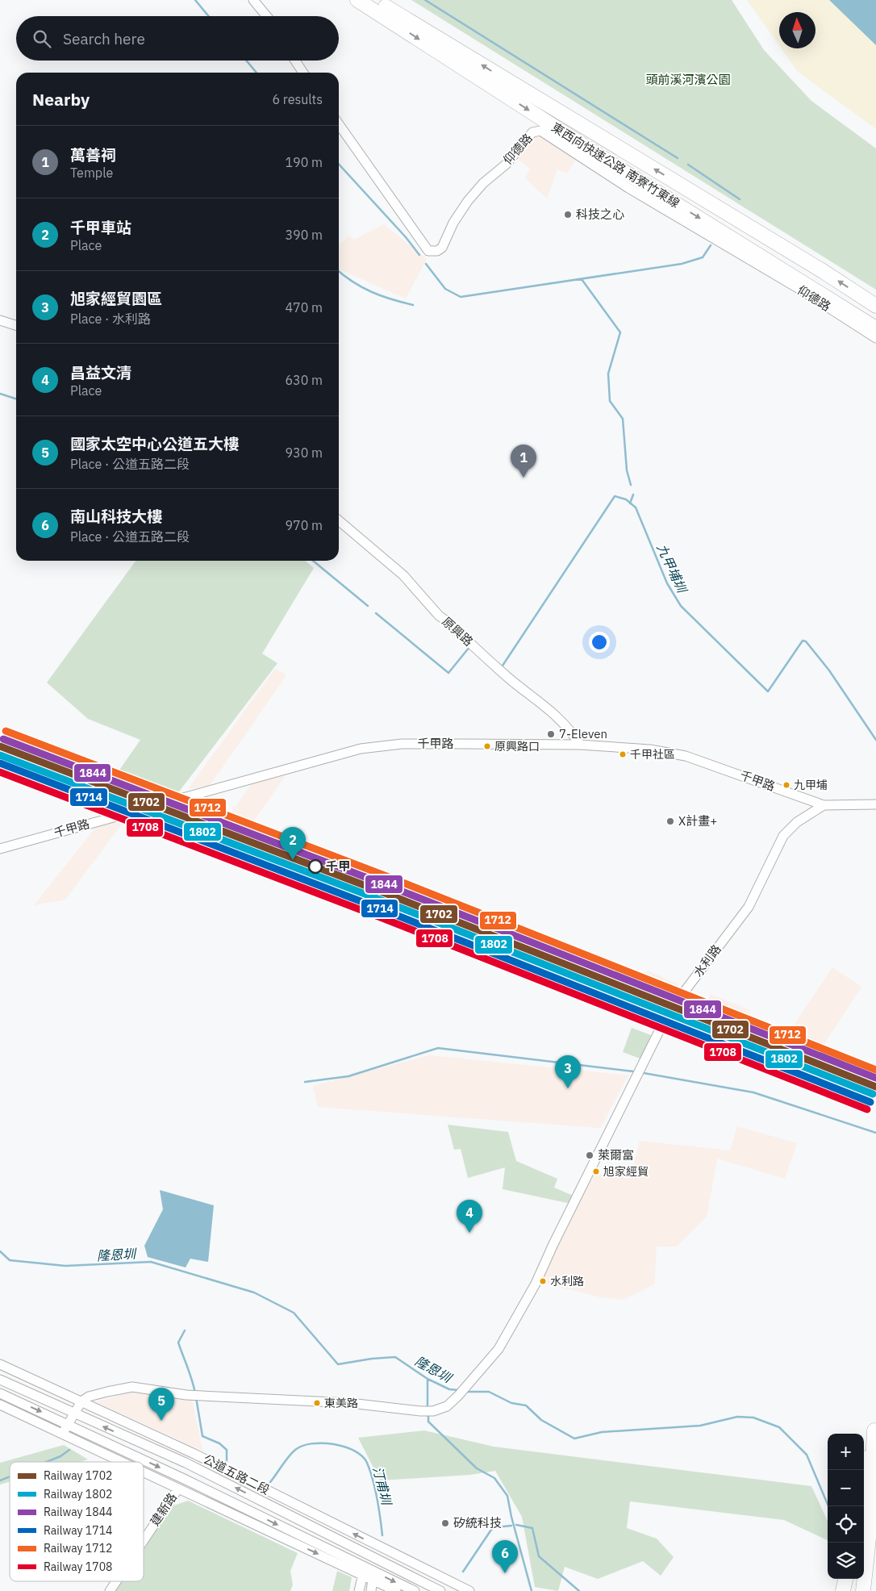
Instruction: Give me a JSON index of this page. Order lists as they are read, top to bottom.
{
  "streets": {
    "highway": ["東西向快速公路 南寮竹東線"],
    "street": [
      "仰德路",
      "原興路",
      "千甲路",
      "水利路",
      "公道五路二段",
      "建新路"
    ]
  },
  "crossings": [
    ["原興路", "千甲路"],
    ["千甲路", "水利路"],
    ["水利路", "公道五路二段"]
  ],
  "water": ["九甲埔圳", "隆恩圳", "汀甫圳"],
  "parks": ["頭前溪河濱公園"],
  "places": [
    "科技之心",
    "7-Eleven",
    "原興路口",
    "千甲社區",
    "九甲埔",
    "X計畫+",
    "千甲",
    "萊爾富",
    "旭家經貿",
    "水利路",
    "東美路",
    "矽統科技"
  ],
  "lines": [
    "rail line 1712",
    "rail line 1844",
    "rail line 1702",
    "rail line 1802",
    "rail line 1714",
    "rail line 1708"
  ],
  "legend": [
    "Railway 1702",
    "Railway 1802",
    "Railway 1844",
    "Railway 1714",
    "Railway 1712",
    "Railway 1708"
  ],
  "north": "top",
  "page": {
    "search": "Search here",
    "heading": ["Nearby", "6 results"],
    "list": [
      {
        "mark": "1",
        "name": "萬善祠",
        "note": "Temple",
        "value": "190 m"
      },
      {
        "mark": "2",
        "name": "千甲車站",
        "note": "Place",
        "value": "390 m"
      },
      {
        "mark": "3",
        "name": "旭家經貿園區",
        "note": "Place · 水利路",
        "value": "470 m"
      },
      {
        "mark": "4",
        "name": "昌益文清",
        "note": "Place",
        "value": "630 m"
      },
      {
        "mark": "5",
        "name": "國家太空中心公道五大樓",
        "note": "Place · 公道五路二段",
        "value": "930 m"
      },
      {
        "mark": "6",
        "name": "南山科技大樓",
        "note": "Place · 公道五路二段",
        "value": "970 m"
      }
    ],
    "pins": [
      "1",
      "2",
      "3",
      "4",
      "5",
      "6"
    ],
    "map_buttons": ["+", "−"]
  }
}
